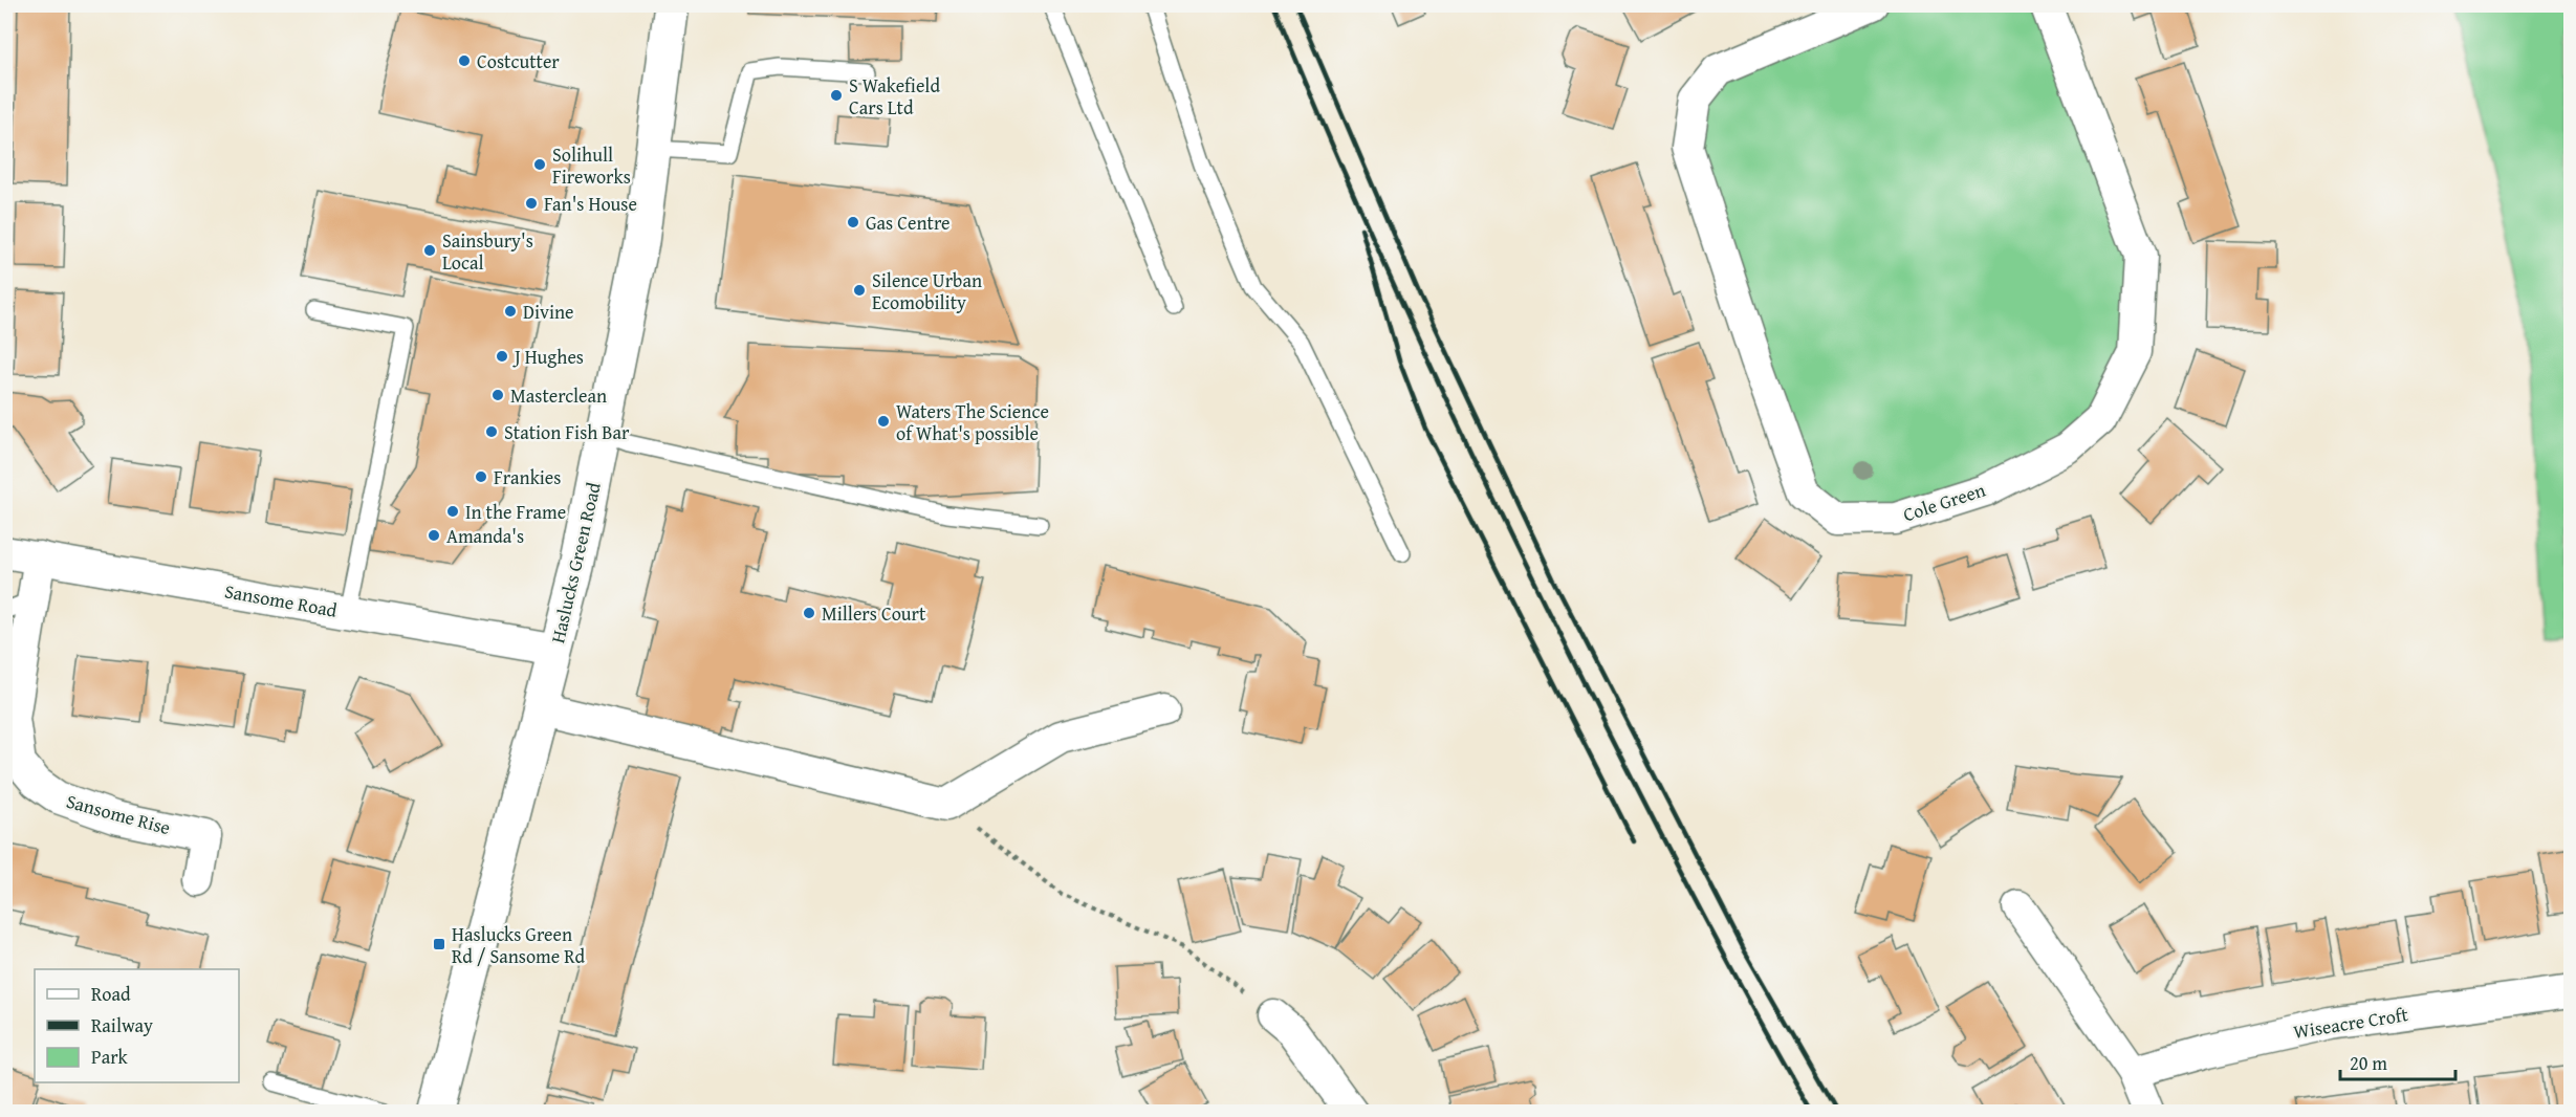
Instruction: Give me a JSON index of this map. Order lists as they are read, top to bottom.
{
  "streets": {
    "street": [
      "Cole Green",
      "Haslucks Green Road",
      "Sansome Road",
      "Sansome Rise",
      "Wiseacre Croft"
    ]
  },
  "crossings": [
    ["Haslucks Green Road", "Sansome Road"],
    ["Sansome Road", "Sansome Rise"]
  ],
  "places": {
    "other": [
      "Costcutter",
      "S Wakefield Cars Ltd",
      "Solihull Fireworks",
      "Fan's House",
      "Gas Centre",
      "Sainsbury's Local",
      "Silence Urban Ecomobility",
      "Divine",
      "J Hughes",
      "Masterclean",
      "Waters The Science of What's possible",
      "Station Fish Bar",
      "Frankies",
      "In the Frame",
      "Amanda's",
      "Millers Court"
    ],
    "transit": ["Haslucks Green Rd / Sansome Rd"]
  },
  "legend": ["Road", "Railway", "Park"],
  "scale_bar": "20 m"
}
